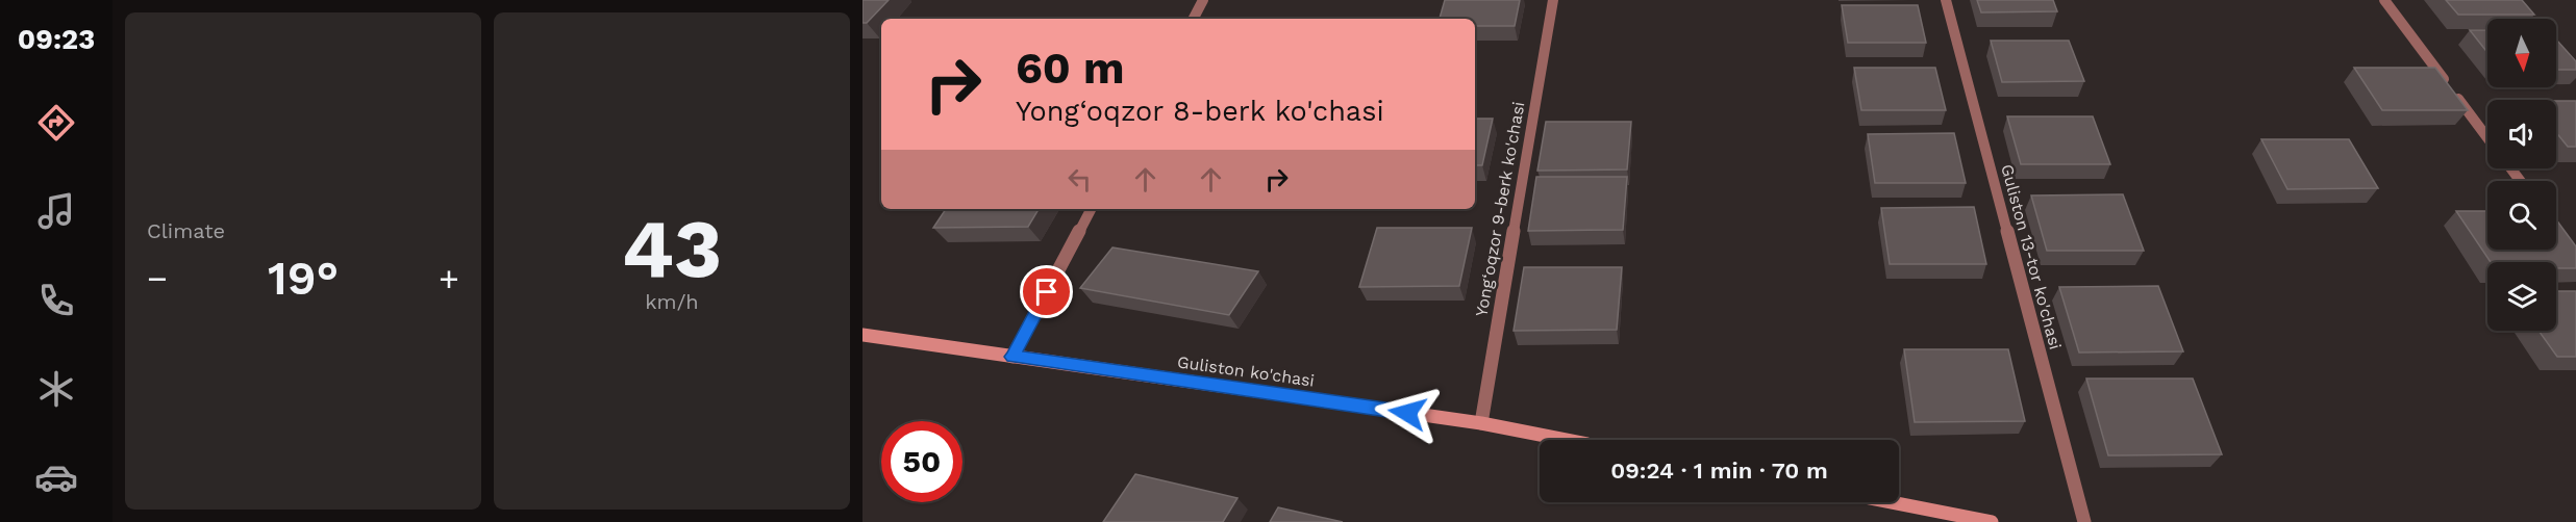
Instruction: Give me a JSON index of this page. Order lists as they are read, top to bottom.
{
  "streets": {
    "main road": ["Guliston ko'chasi"],
    "street": ["Yong‘oqzor 9-berk ko'chasi", "Guliston 13-tor ko'chasi"]
  },
  "crossings": [
    ["Yong‘oqzor 9-berk ko'chasi", "Guliston ko'chasi"]
  ],
  "north": "bottom",
  "page": {
    "tabs": "09:23",
    "tile": [
      "Climate",
      ["43", "km/h"]
    ],
    "turn": ["60 m", "Yong‘oqzor 8-berk ko'chasi"],
    "heat": ["−", "19°", "+"],
    "limit": "50",
    "trip": "09:24 · 1 min · 70 m"
  }
}
